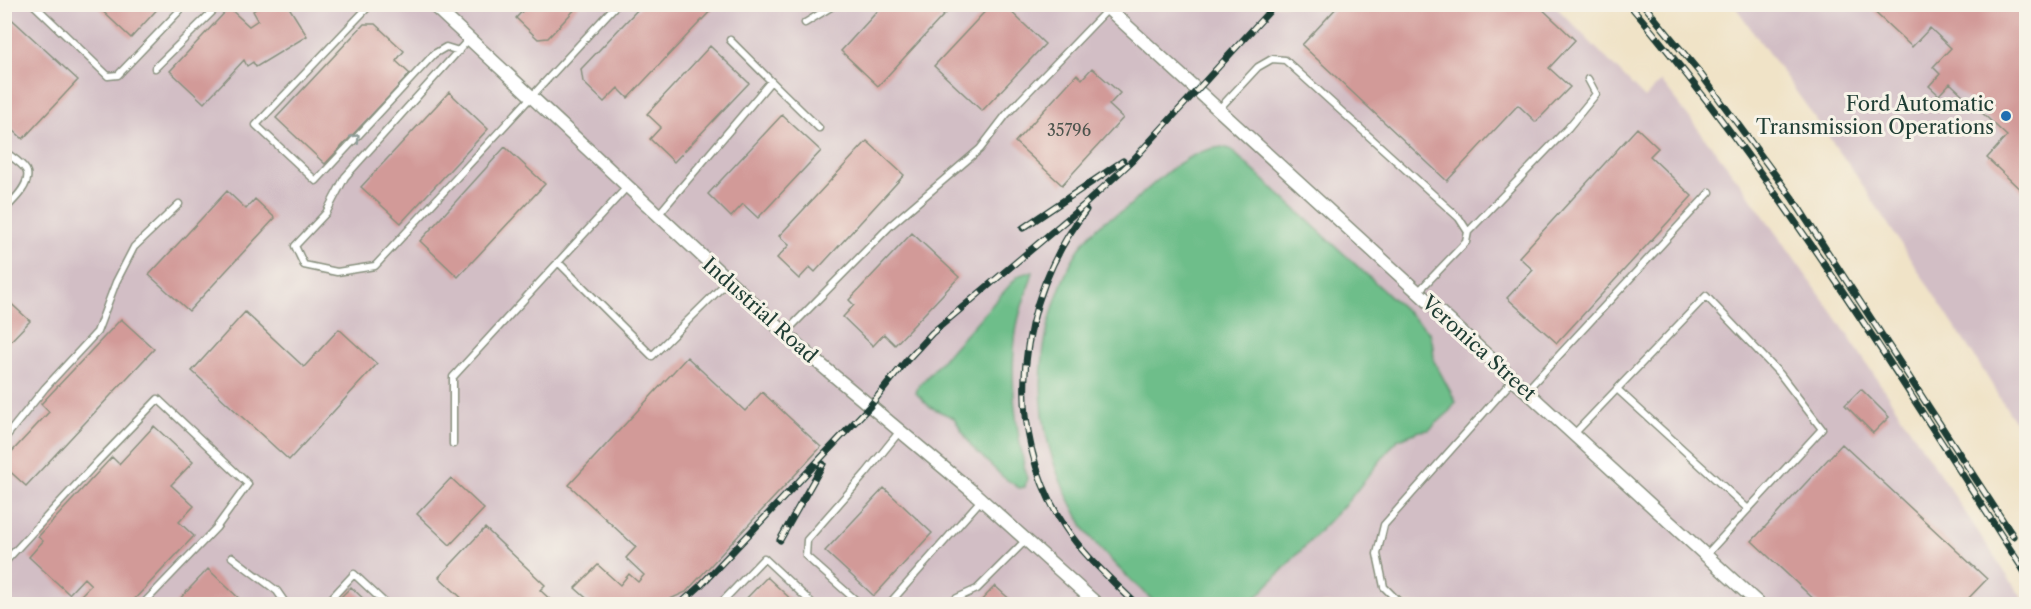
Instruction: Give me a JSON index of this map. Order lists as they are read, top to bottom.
{
  "streets": {
    "street": ["Industrial Road", "Veronica Street"]
  },
  "places": ["Ford Automatic Transmission Operations"],
  "house_numbers": ["35796"]
}
